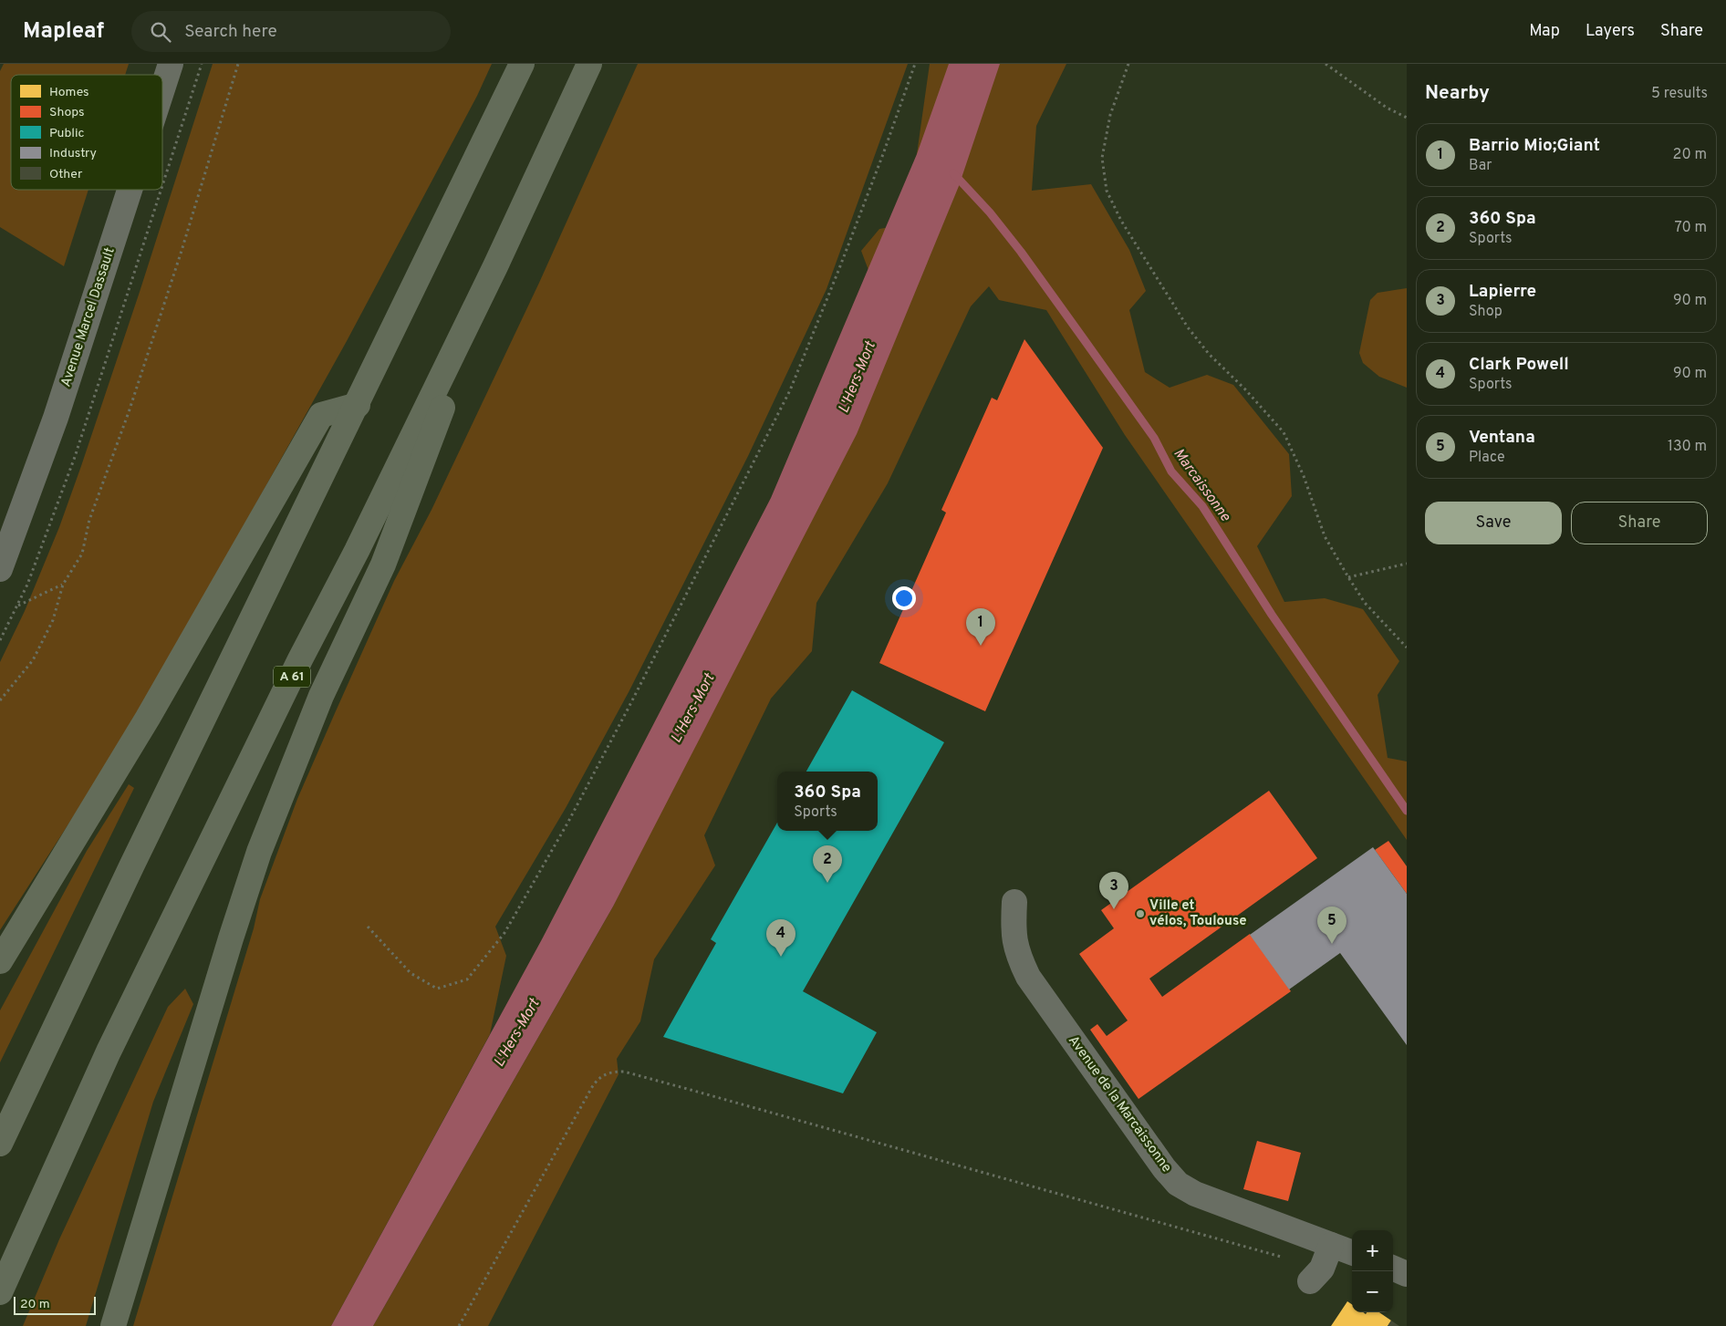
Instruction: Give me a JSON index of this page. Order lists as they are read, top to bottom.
{
  "streets": {
    "highway": ["A 61"],
    "street": ["Avenue Marcel Dassault", "Avenue de la Marcaissonne"]
  },
  "water": ["L'Hers-Mort", "Marcaissonne"],
  "places": ["Ville et vélos, Toulouse"],
  "legend": [
    "Homes",
    "Shops",
    "Public",
    "Industry",
    "Other"
  ],
  "scale_bar": "20 m",
  "page": {
    "header": "Mapleaf",
    "search": "Search here",
    "nav": ["Map", "Layers", "Share"],
    "heading": ["Nearby", "5 results"],
    "list": [
      {
        "mark": "1",
        "name": "Barrio Mio;Giant",
        "note": "Bar",
        "value": "20 m"
      },
      {
        "mark": "2",
        "name": "360 Spa",
        "note": "Sports",
        "value": "70 m"
      },
      {
        "mark": "3",
        "name": "Lapierre",
        "note": "Shop",
        "value": "90 m"
      },
      {
        "mark": "4",
        "name": "Clark Powell",
        "note": "Sports",
        "value": "90 m"
      },
      {
        "mark": "5",
        "name": "Ventana",
        "note": "Place",
        "value": "130 m"
      }
    ],
    "buttons": ["Save", "Share"],
    "pins": [
      "1",
      "2",
      "3",
      "5",
      "4"
    ],
    "popup": ["360 Spa", "Sports"],
    "map_buttons": ["+", "−"],
    "scale": "20 m"
  }
}
